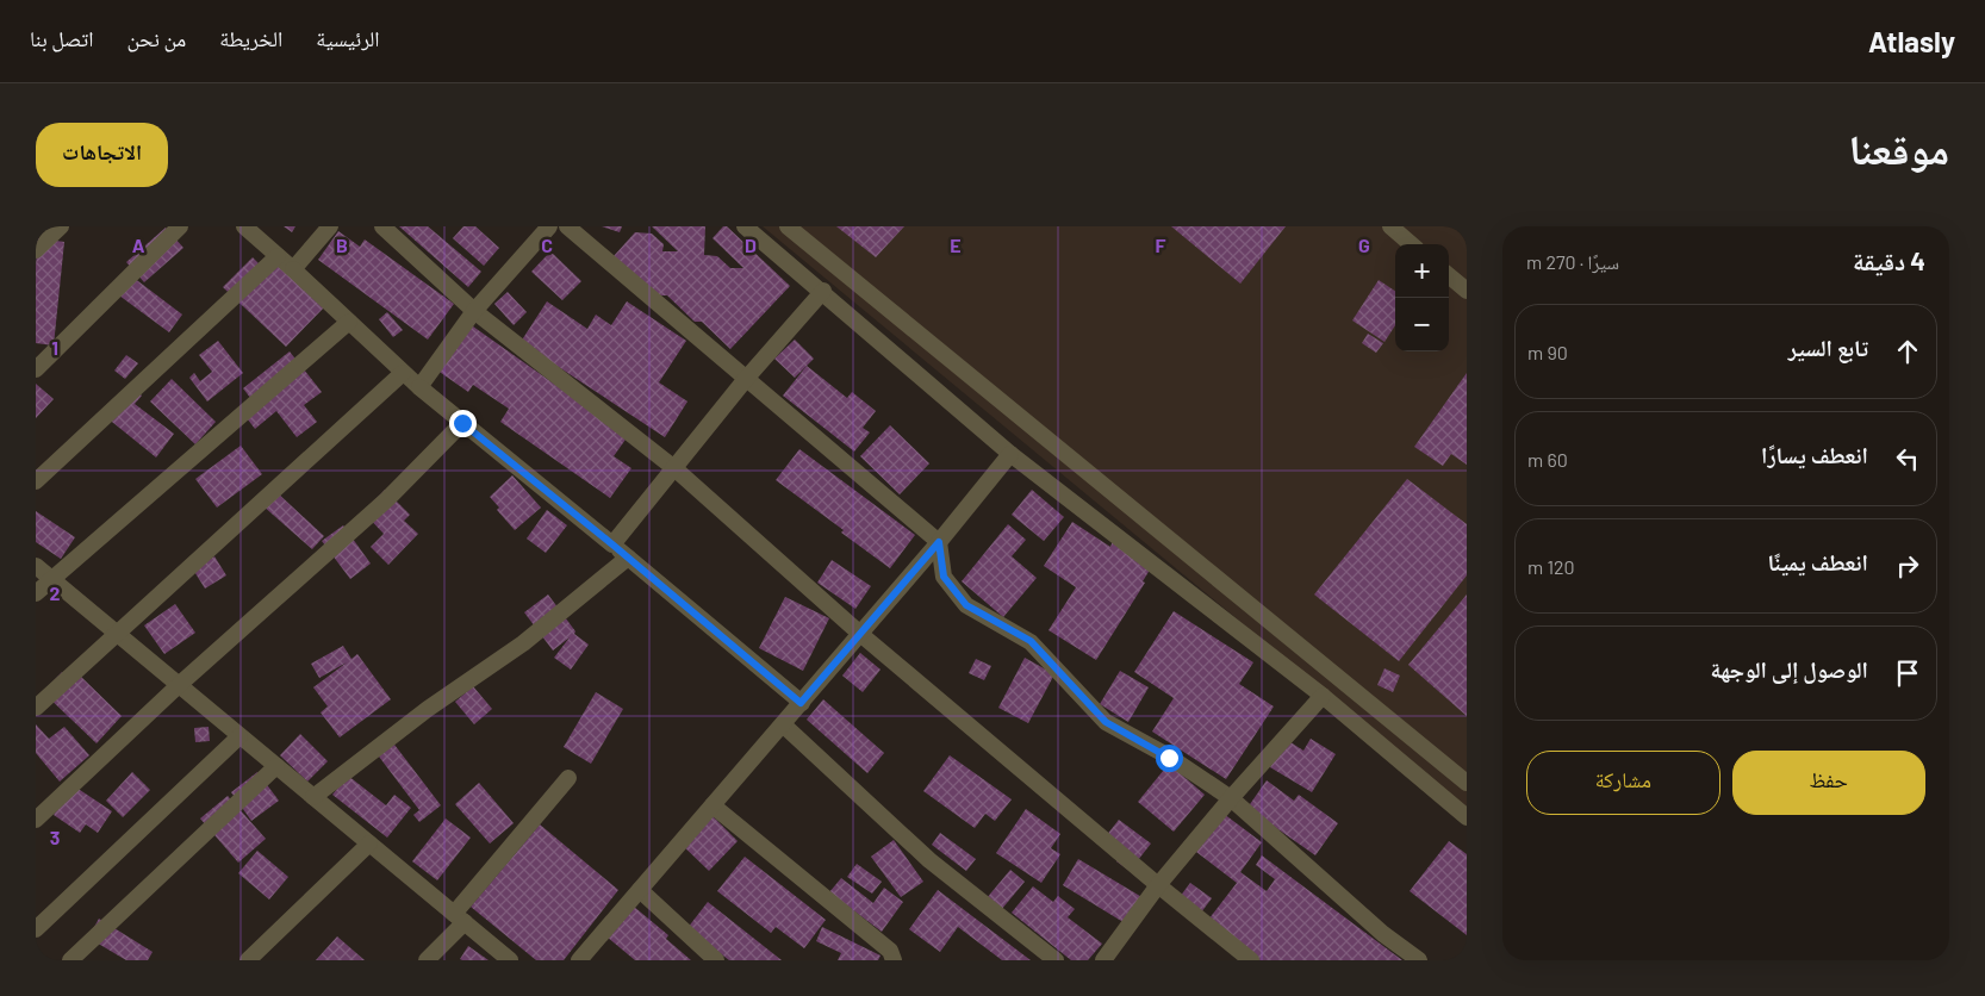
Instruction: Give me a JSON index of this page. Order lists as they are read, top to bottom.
{
  "page": {
    "header": "Atlasly",
    "nav": [
      "الرئيسية",
      "الخريطة",
      "من نحن",
      "اتصل بنا"
    ],
    "title": "موقعنا",
    "buttons": [
      "الاتجاهات",
      ["حفظ", "مشاركة"]
    ],
    "heading": ["4 دقيقة", "سيرًا · 270 m"],
    "map_buttons": ["+", "−"],
    "list": [
      ["تابع السير", "90 m"],
      ["انعطف يسارًا", "60 m"],
      ["انعطف يمينًا", "120 m"],
      "الوصول إلى الوجهة"
    ]
  },
  "grid": {
    "columns": [
      "A",
      "B",
      "C",
      "D",
      "E",
      "F",
      "G"
    ],
    "rows": ["1", "2", "3"]
  }
}
